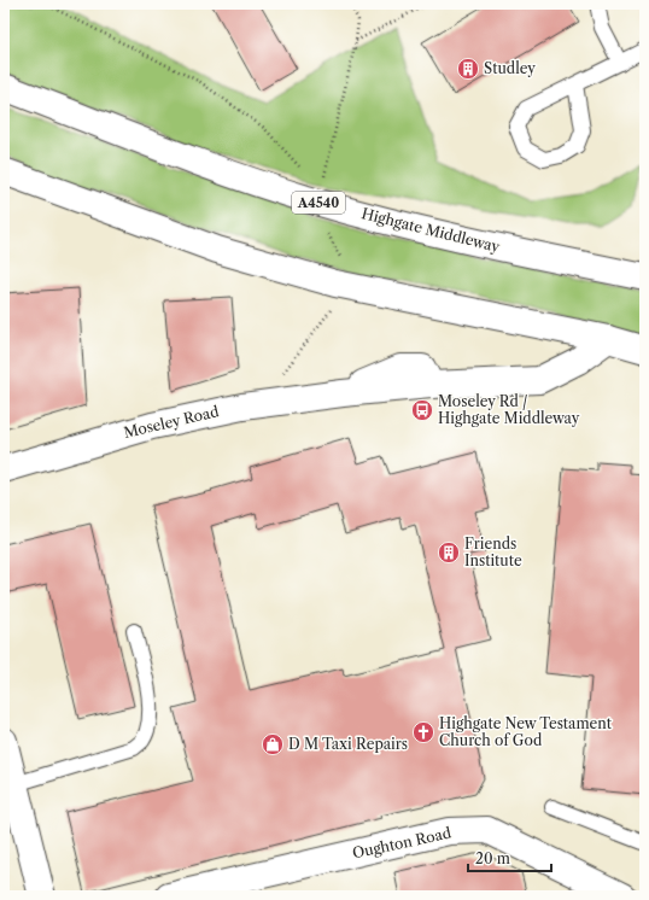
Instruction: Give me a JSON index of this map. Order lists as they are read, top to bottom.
{
  "streets": {
    "main road": [
      "A4540",
      "Highgate Middleway",
      "Moseley Road",
      "Oughton Road"
    ]
  },
  "places": {
    "building": ["Studley", "Friends Institute"],
    "bus stop": ["Moseley Rd / Highgate Middleway"],
    "church": ["Highgate New Testament Church of God"],
    "shop": ["D M Taxi Repairs"]
  },
  "scale_bar": "20 m"
}
